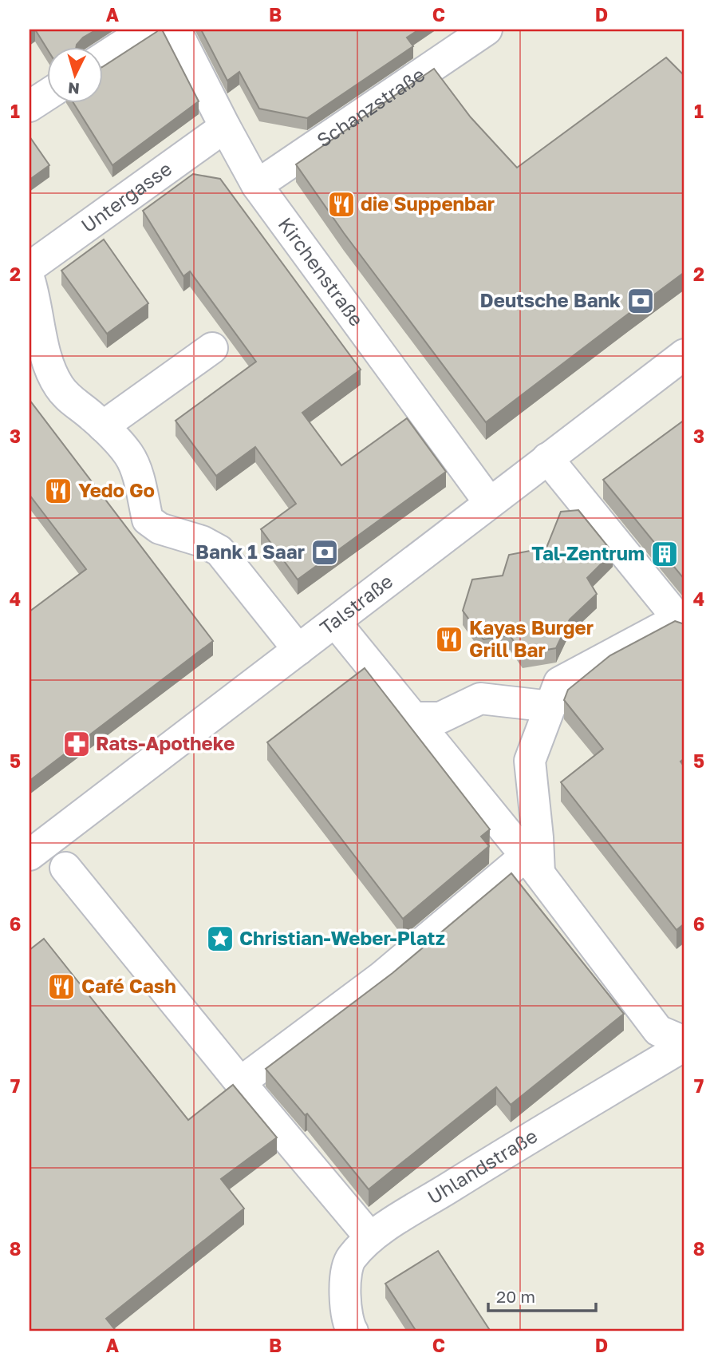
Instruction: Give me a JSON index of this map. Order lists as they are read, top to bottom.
{
  "streets": {
    "street": [
      "Schanzstraße",
      "Untergasse",
      "Kirchenstraße",
      "Talstraße",
      "Uhlandstraße"
    ]
  },
  "crossings": [
    ["Schanzstraße", "Kirchenstraße"],
    ["Untergasse", "Kirchenstraße"],
    ["Kirchenstraße", "Talstraße"]
  ],
  "places": {
    "restaurant": [
      "die Suppenbar",
      "Yedo Go",
      "Kayas Burger Grill Bar",
      "Café Cash"
    ],
    "bank": ["Deutsche Bank", "Bank 1 Saar"],
    "building": ["Tal-Zentrum"],
    "pharmacy": ["Rats-Apotheke"],
    "place": ["Christian-Weber-Platz"]
  },
  "scale_bar": "20 m",
  "north": "bottom",
  "grid": {
    "columns": [
      "A",
      "B",
      "C",
      "D"
    ],
    "rows": [
      "1",
      "2",
      "3",
      "4",
      "5",
      "6",
      "7",
      "8"
    ]
  }
}
